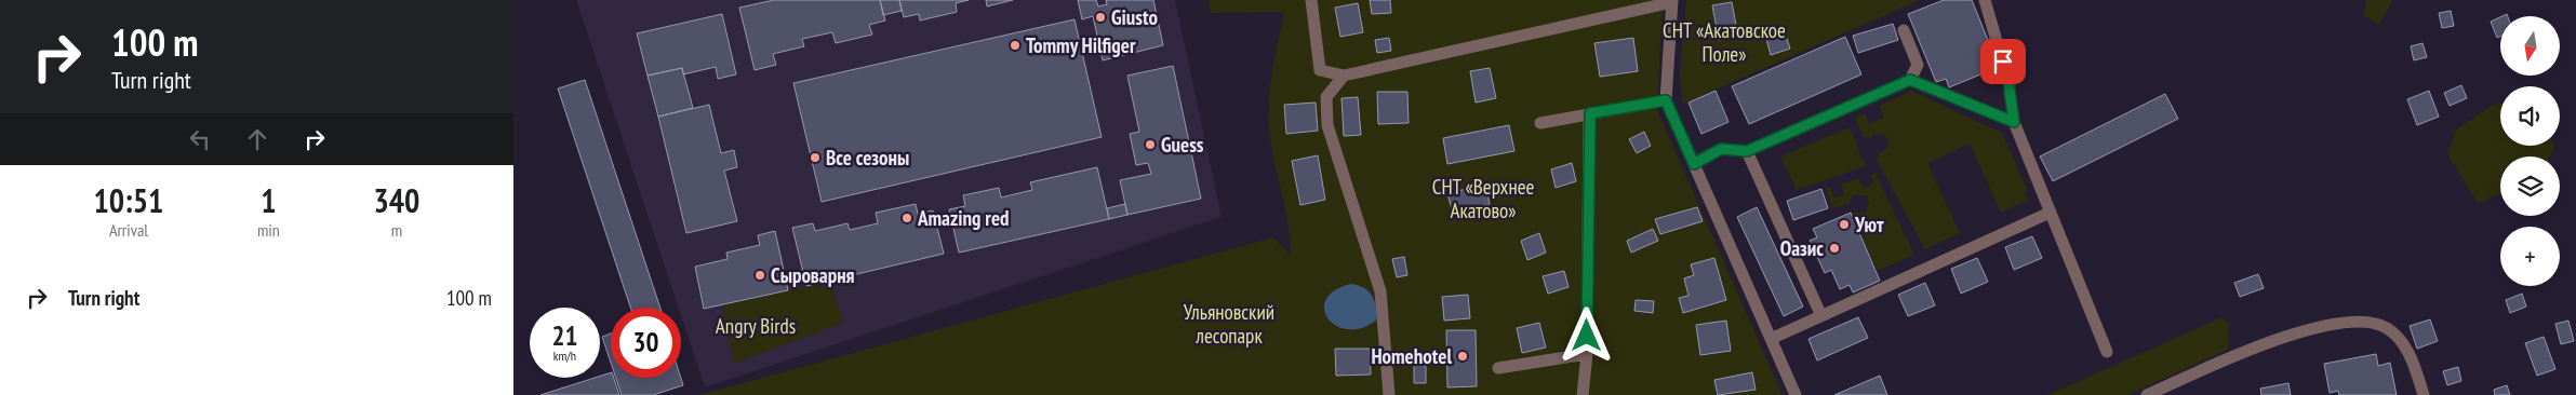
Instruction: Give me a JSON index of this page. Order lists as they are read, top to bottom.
{
  "parks": [
    "СНТ «Акатовское Поле»",
    "СНТ «Верхнее Акатово»",
    "Ульяновский лесопарк",
    "Angry Birds"
  ],
  "places": [
    "Giusto",
    "Tommy Hilfiger",
    "Guess",
    "Все сезоны",
    "Amazing red",
    "Уют",
    "Оазис",
    "Сыроварня",
    "Homehotel"
  ],
  "north": "bottom",
  "page": {
    "turn": ["100 m", "Turn right"],
    "map_buttons": "+",
    "eta": [
      "10:51",
      "Arrival",
      "1",
      "min",
      "340",
      "m"
    ],
    "list": [
      {
        "name": "Turn right",
        "value": "100 m"
      }
    ],
    "speed": "21 km/h",
    "limit": "30"
  }
}
